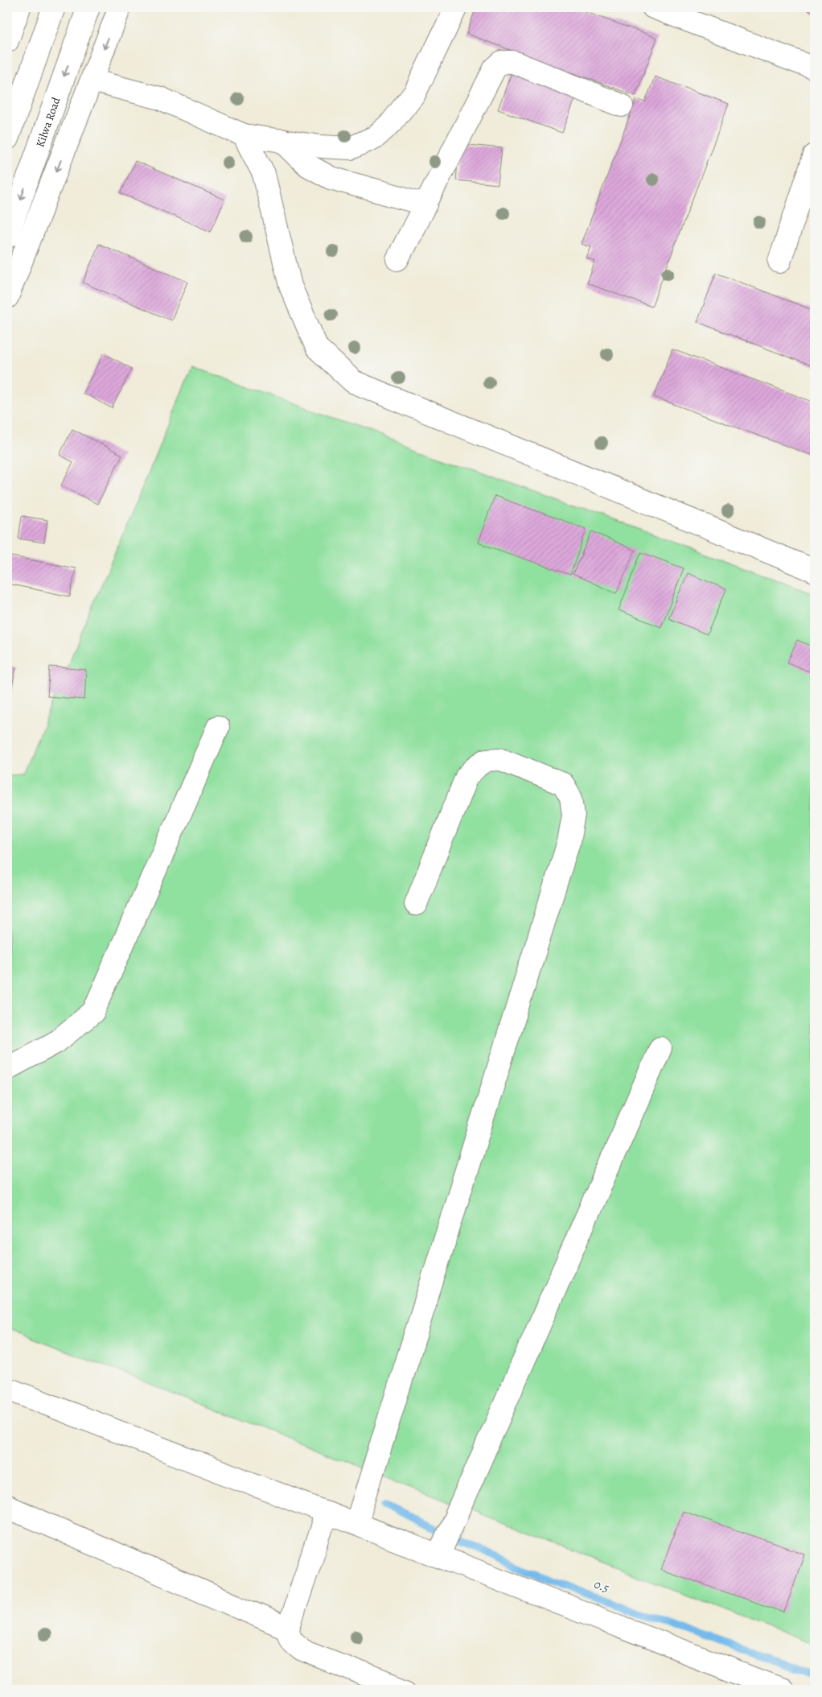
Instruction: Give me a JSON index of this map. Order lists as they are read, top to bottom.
{
  "streets": {
    "main road": ["Kilwa Road"]
  },
  "water": ["0.5"]
}
